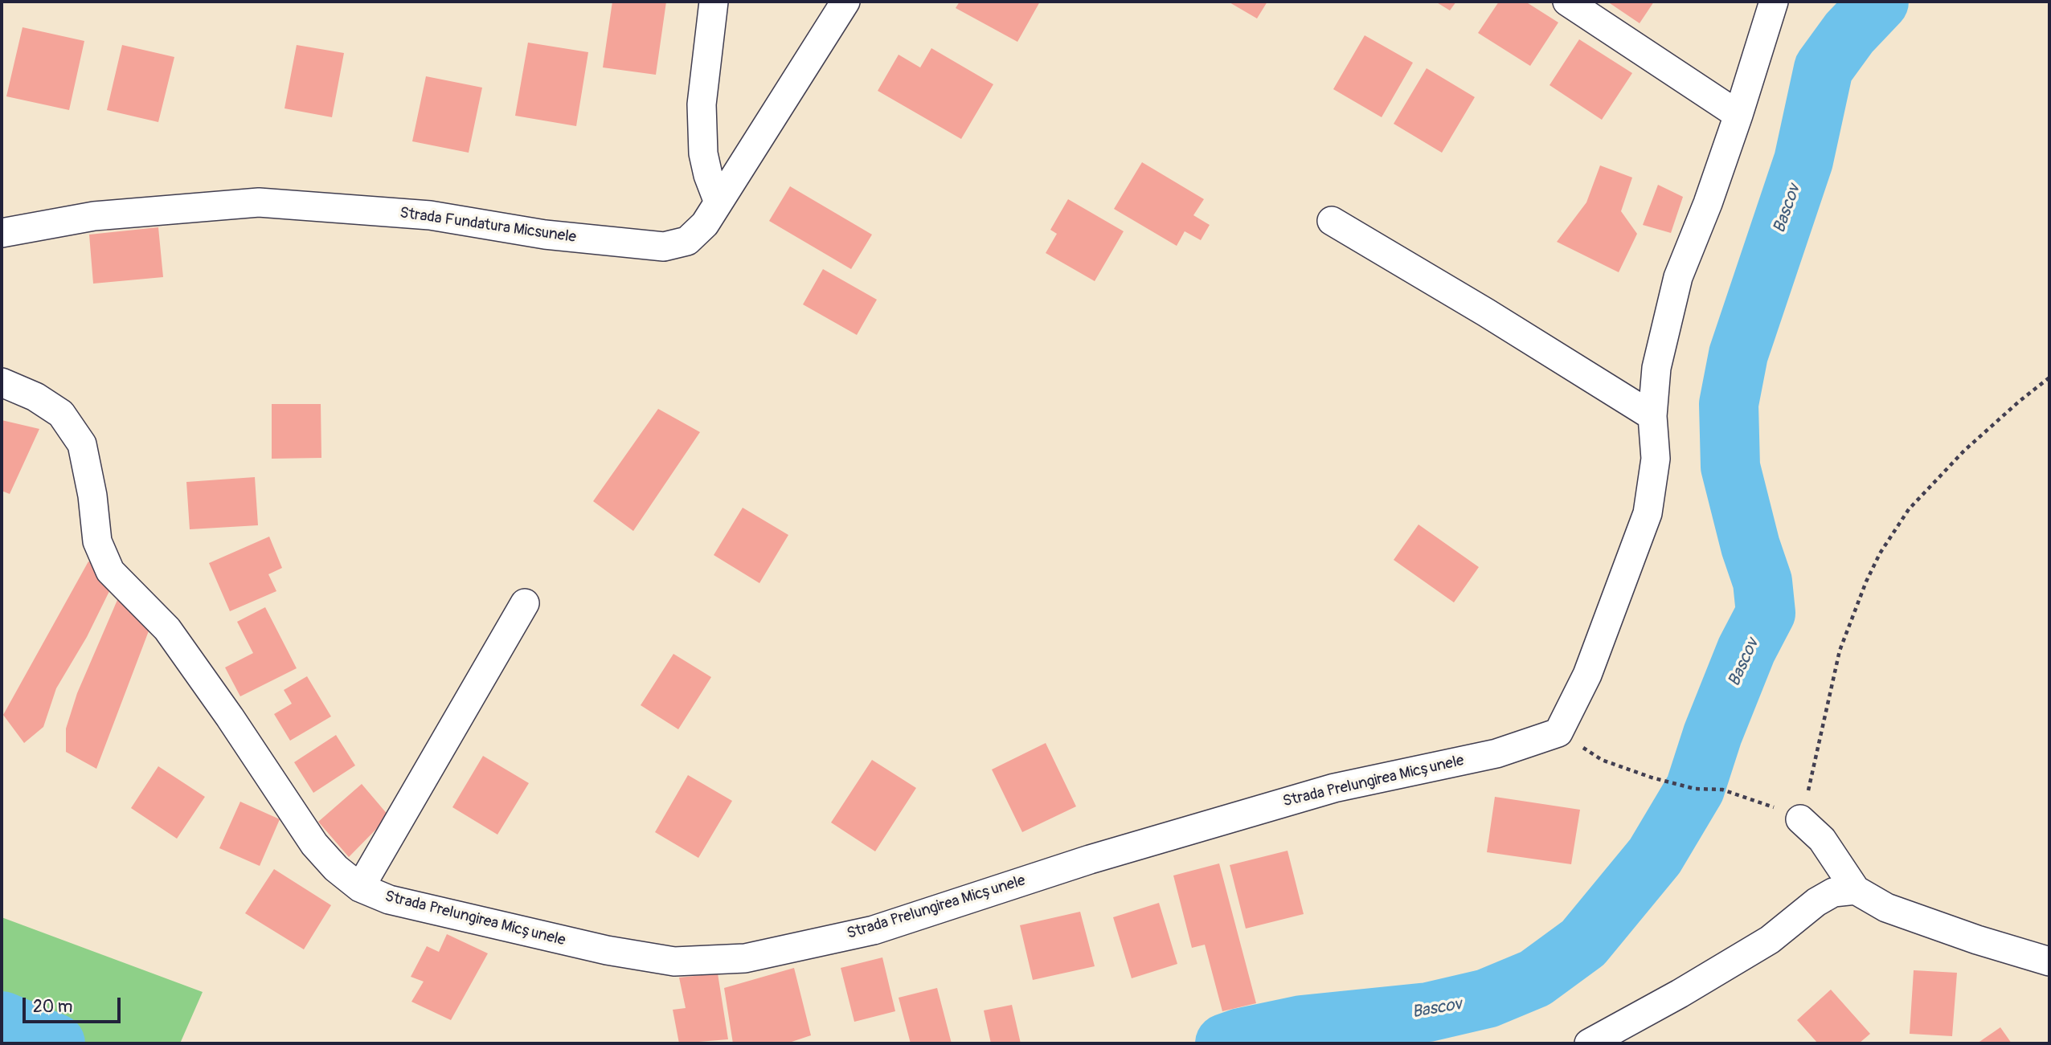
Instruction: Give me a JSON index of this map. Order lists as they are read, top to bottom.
{
  "streets": {
    "street": ["Strada Fundatura Micsunele", "Strada Prelungirea Micșunele"]
  },
  "water": ["Bascov"],
  "scale_bar": "20 m"
}
